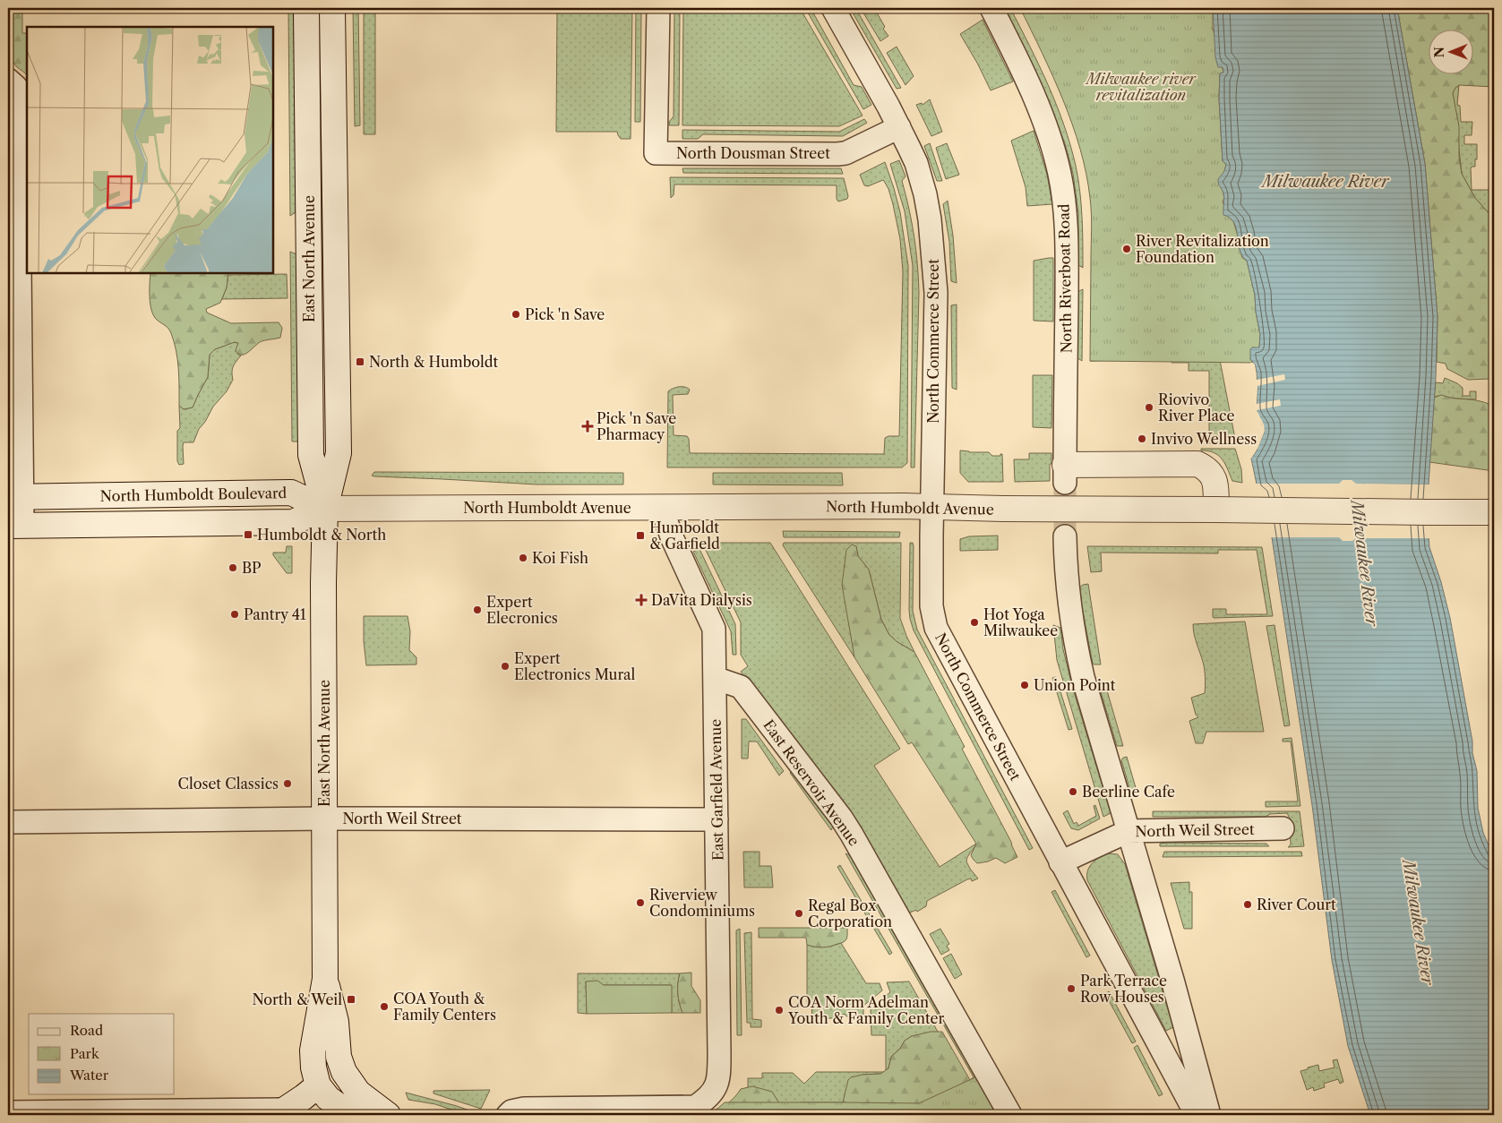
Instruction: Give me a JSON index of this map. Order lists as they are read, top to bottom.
{
  "streets": {
    "main road": ["East North Avenue", "North Humboldt Boulevard", "North Humboldt Avenue"],
    "street": [
      "North Dousman Street",
      "North Riverboat Road",
      "North Commerce Street",
      "East Reservoir Avenue",
      "East Garfield Avenue",
      "North Weil Street"
    ]
  },
  "crossings": [
    ["North Dousman Street", "North Commerce Street"],
    ["East North Avenue", "North Humboldt Boulevard"],
    ["East North Avenue", "North Humboldt Avenue"],
    ["East North Avenue", "North Weil Street"],
    ["North Commerce Street", "North Humboldt Avenue"],
    ["North Commerce Street", "North Weil Street"],
    ["North Humboldt Boulevard", "North Humboldt Avenue"],
    ["North Humboldt Avenue", "East Garfield Avenue"],
    ["East Reservoir Avenue", "East Garfield Avenue"],
    ["East Garfield Avenue", "North Weil Street"]
  ],
  "water": ["Milwaukee River"],
  "parks": ["Milwaukee river revitalization"],
  "places": {
    "other": [
      "River Revitalization Foundation",
      "Pick 'n Save",
      "Riovivo River Place",
      "Invivo Wellness",
      "Koi Fish",
      "BP",
      "Expert Elecronics",
      "Pantry 41",
      "Hot Yoga Milwaukee",
      "Expert Electronics Mural",
      "Union Point",
      "Closet Classics",
      "Beerline Cafe",
      "Riverview Condominiums",
      "River Court",
      "Regal Box Corporation",
      "Park Terrace Row Houses",
      "COA Youth & Family Centers",
      "COA Norm Adelman Youth & Family Center"
    ],
    "transit": [
      "North & Humboldt",
      "Humboldt & North",
      "Humboldt & Garfield",
      "North & Weil"
    ],
    "health": ["Pick 'n Save Pharmacy", "DaVita Dialysis"]
  },
  "legend": ["Road", "Park", "Water"],
  "north": "left"
}
